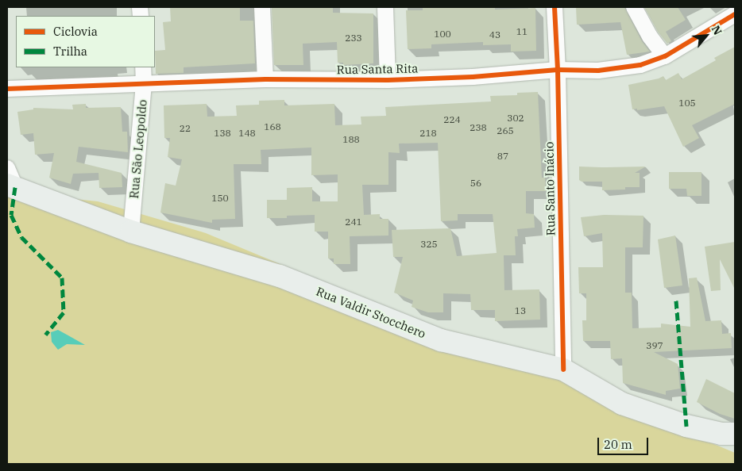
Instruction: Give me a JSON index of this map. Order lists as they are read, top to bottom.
{
  "streets": {
    "main road": ["Rua Valdir Stocchero"],
    "street": ["Rua Santa Rita", "Rua São Leopoldo", "Rua Santo Inácio"]
  },
  "crossings": [
    ["Rua Santa Rita", "Rua São Leopoldo"],
    ["Rua Santa Rita", "Rua Santo Inácio"],
    ["Rua São Leopoldo", "Rua Valdir Stocchero"],
    ["Rua Santo Inácio", "Rua Valdir Stocchero"]
  ],
  "house_numbers": [
    "11",
    "100",
    "43",
    "233",
    "105",
    "302",
    "224",
    "168",
    "238",
    "22",
    "265",
    "138",
    "148",
    "218",
    "188",
    "87",
    "56",
    "150",
    "241",
    "325",
    "13",
    "397"
  ],
  "legend": ["Ciclovia", "Trilha"],
  "scale_bar": "20 m",
  "north": "top right"
}
